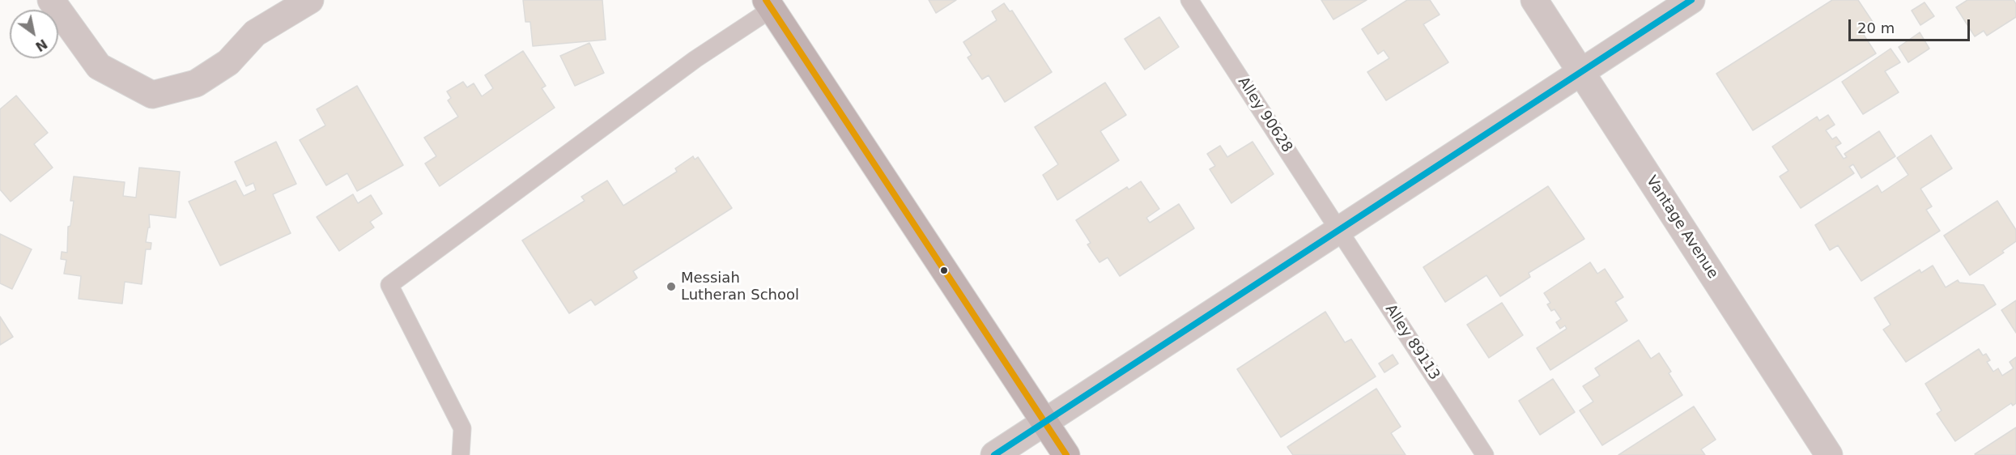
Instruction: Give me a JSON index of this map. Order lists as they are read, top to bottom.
{
  "streets": {
    "street": ["Vantage Avenue"],
    "lane": ["Alley 90628", "Alley 89113"]
  },
  "crossings": [
    ["Alley 90628", "Alley 89113"]
  ],
  "places": ["Messiah Lutheran School"],
  "scale_bar": "20 m",
  "north": "bottom right"
}
